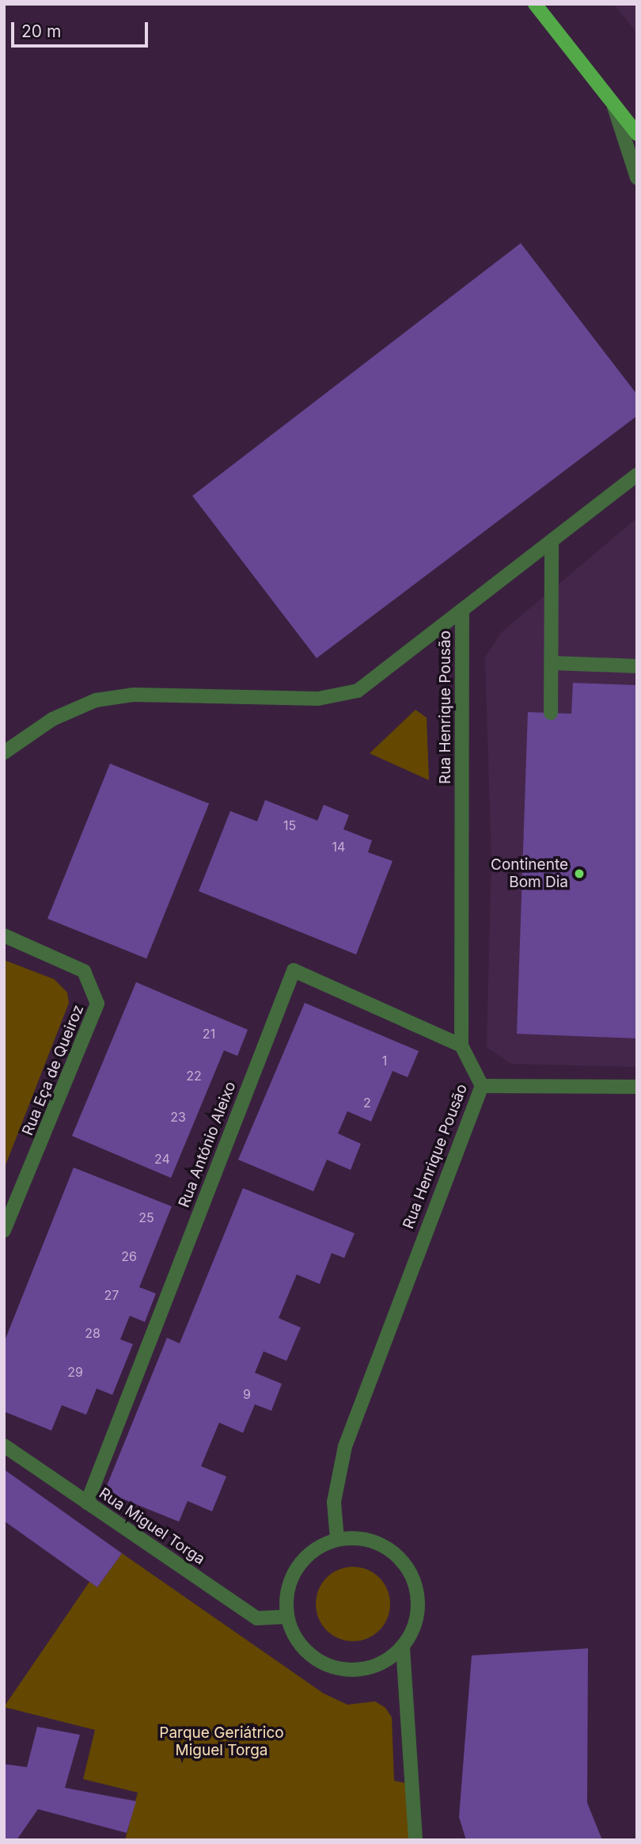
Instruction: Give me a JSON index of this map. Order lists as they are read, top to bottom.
{
  "streets": {
    "street": [
      "Rua Henrique Pousão",
      "Rua Eça de Queiroz",
      "Rua António Aleixo",
      "Rua Miguel Torga"
    ]
  },
  "crossings": [
    ["Rua Henrique Pousão", "Rua António Aleixo"],
    ["Rua Henrique Pousão", "Rua Miguel Torga"],
    ["Rua António Aleixo", "Rua Miguel Torga"]
  ],
  "parks": ["Parque Geriátrico Miguel Torga"],
  "places": ["Continente Bom Dia"],
  "house_numbers": [
    "15",
    "14",
    "21",
    "1",
    "22",
    "2",
    "23",
    "24",
    "25",
    "26",
    "27",
    "28",
    "29",
    "9"
  ],
  "scale_bar": "20 m"
}
